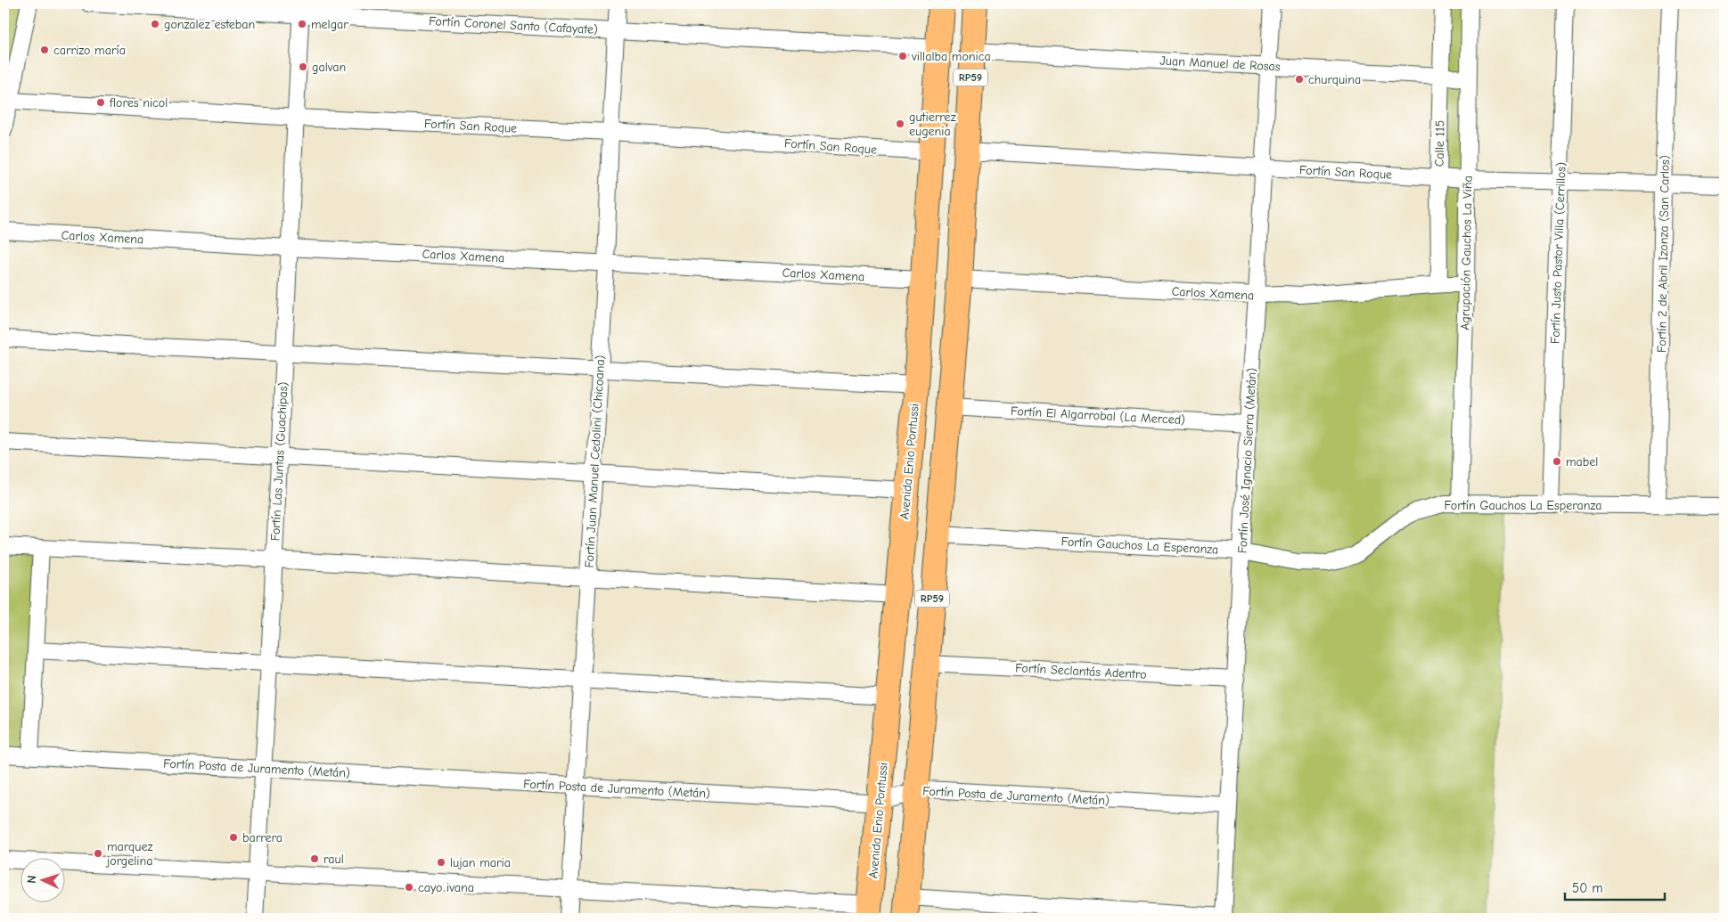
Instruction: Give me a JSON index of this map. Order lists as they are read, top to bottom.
{
  "streets": {
    "main road": ["RP59", "Avenida Enio Pontussi"],
    "street": [
      "Fortín Coronel Santo (Cafayate)",
      "Juan Manuel de Rosas",
      "Fortín San Roque",
      "Calle 115",
      "Carlos Xamena",
      "Agrupación Gauchos La Viña",
      "Fortín Justo Pastor Villa (Cerrillos)",
      "Fortín 2 de Abril Izonza (San Carlos)",
      "Fortín El Algarrobal (La Merced)",
      "Fortín José Ignacio Sierra (Metán)",
      "Fortín Las Juntas (Guachipas)",
      "Fortín Juan Manuel Cedolini (Chicoana)",
      "Fortín Gauchos La Esperanza",
      "Fortín Seclantás Adentro",
      "Fortín Posta de Juramento (Metán)"
    ]
  },
  "crossings": [
    ["Fortín Coronel Santo (Cafayate)", "Fortín Las Juntas (Guachipas)"],
    ["Fortín Coronel Santo (Cafayate)", "Fortín Juan Manuel Cedolini (Chicoana)"],
    ["Fortín Coronel Santo (Cafayate)", "Avenida Enio Pontussi"],
    ["Juan Manuel de Rosas", "RP59"],
    ["Juan Manuel de Rosas", "Calle 115"],
    ["Juan Manuel de Rosas", "Agrupación Gauchos La Viña"],
    ["Juan Manuel de Rosas", "Fortín José Ignacio Sierra (Metán)"],
    ["RP59", "Fortín San Roque"],
    ["RP59", "Carlos Xamena"],
    ["RP59", "Fortín El Algarrobal (La Merced)"],
    ["RP59", "Fortín Gauchos La Esperanza"],
    ["RP59", "Fortín Seclantás Adentro"],
    ["RP59", "Fortín Posta de Juramento (Metán)"],
    ["Fortín San Roque", "Calle 115"],
    ["Fortín San Roque", "Agrupación Gauchos La Viña"],
    ["Fortín San Roque", "Fortín Justo Pastor Villa (Cerrillos)"],
    ["Fortín San Roque", "Fortín 2 de Abril Izonza (San Carlos)"],
    ["Fortín San Roque", "Fortín José Ignacio Sierra (Metán)"],
    ["Fortín San Roque", "Fortín Las Juntas (Guachipas)"],
    ["Fortín San Roque", "Fortín Juan Manuel Cedolini (Chicoana)"],
    ["Fortín San Roque", "Avenida Enio Pontussi"],
    ["Calle 115", "Carlos Xamena"],
    ["Carlos Xamena", "Agrupación Gauchos La Viña"],
    ["Carlos Xamena", "Fortín José Ignacio Sierra (Metán)"],
    ["Carlos Xamena", "Fortín Las Juntas (Guachipas)"],
    ["Carlos Xamena", "Fortín Juan Manuel Cedolini (Chicoana)"],
    ["Carlos Xamena", "Avenida Enio Pontussi"],
    ["Agrupación Gauchos La Viña", "Fortín Gauchos La Esperanza"],
    ["Fortín Justo Pastor Villa (Cerrillos)", "Fortín Gauchos La Esperanza"],
    ["Fortín 2 de Abril Izonza (San Carlos)", "Fortín Gauchos La Esperanza"],
    ["Fortín El Algarrobal (La Merced)", "Fortín José Ignacio Sierra (Metán)"],
    ["Fortín José Ignacio Sierra (Metán)", "Fortín Gauchos La Esperanza"],
    ["Fortín José Ignacio Sierra (Metán)", "Fortín Seclantás Adentro"],
    ["Fortín José Ignacio Sierra (Metán)", "Fortín Posta de Juramento (Metán)"],
    ["Fortín Las Juntas (Guachipas)", "Fortín Posta de Juramento (Metán)"],
    ["Fortín Juan Manuel Cedolini (Chicoana)", "Fortín Posta de Juramento (Metán)"],
    ["Avenida Enio Pontussi", "Fortín Posta de Juramento (Metán)"]
  ],
  "places": [
    "gonzalez esteban",
    "melgar",
    "carrizo maría",
    "villalba monica",
    "galvan",
    "churquina",
    "flores nicol",
    "gutierrez eugenia",
    "mabel",
    "barrera",
    "marquez jorgelina",
    "raul",
    "lujan maria",
    "cayo ivana"
  ],
  "scale_bar": "50 m",
  "north": "left"
}
